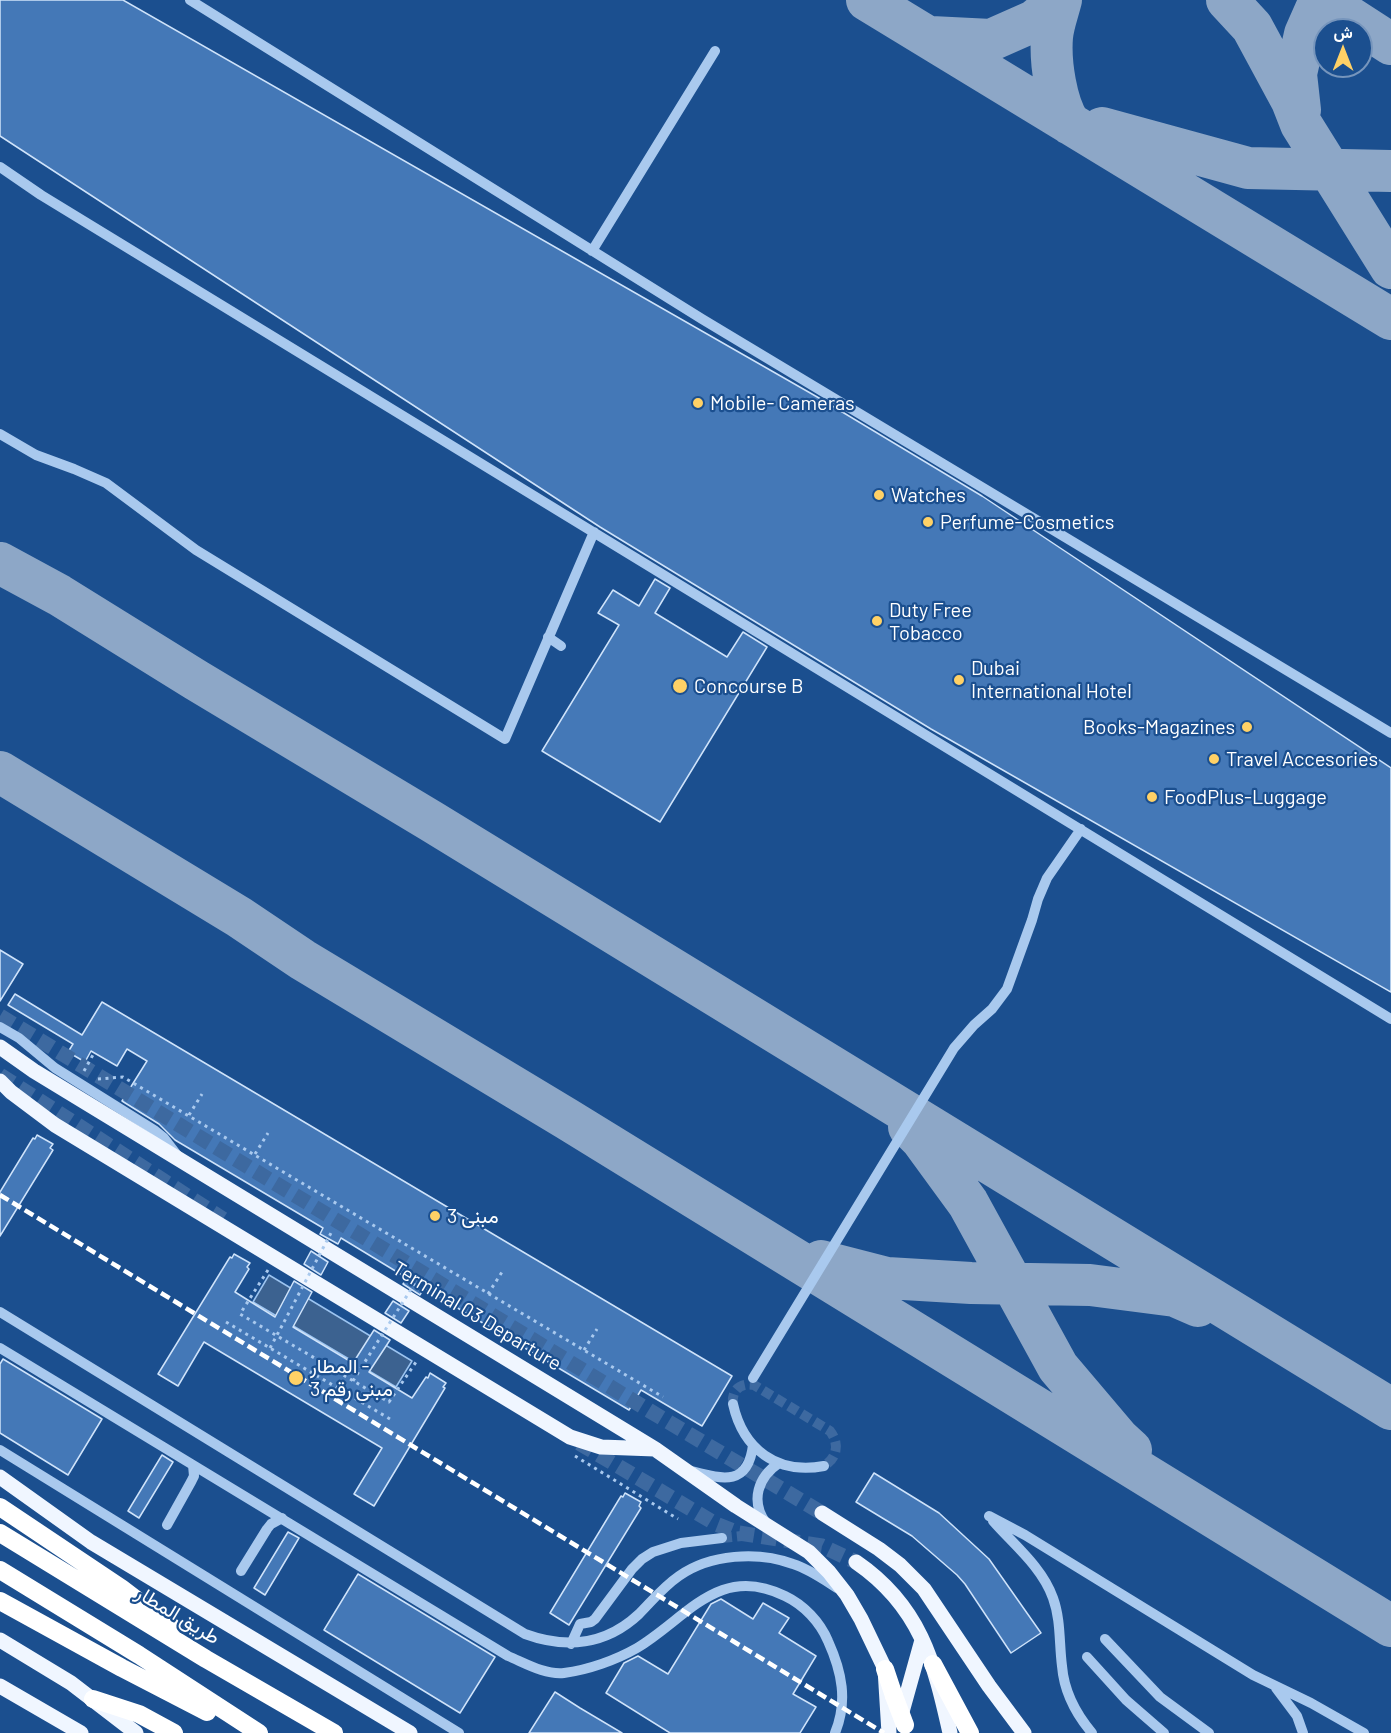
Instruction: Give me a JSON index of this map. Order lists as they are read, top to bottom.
{
  "streets": {
    "highway": ["طريق المطار"],
    "main road": ["Terminal 03 Departure"]
  },
  "places": [
    "Mobile- Cameras",
    "Watches",
    "Perfume-Cosmetics",
    "Duty Free Tobacco",
    "Dubai International Hotel",
    "Concourse B",
    "Books-Magazines",
    "Travel Accesories",
    "FoodPlus-Luggage",
    "مبنى 3",
    "المطار - مبنى رقم 3"
  ],
  "north": "top"
}
